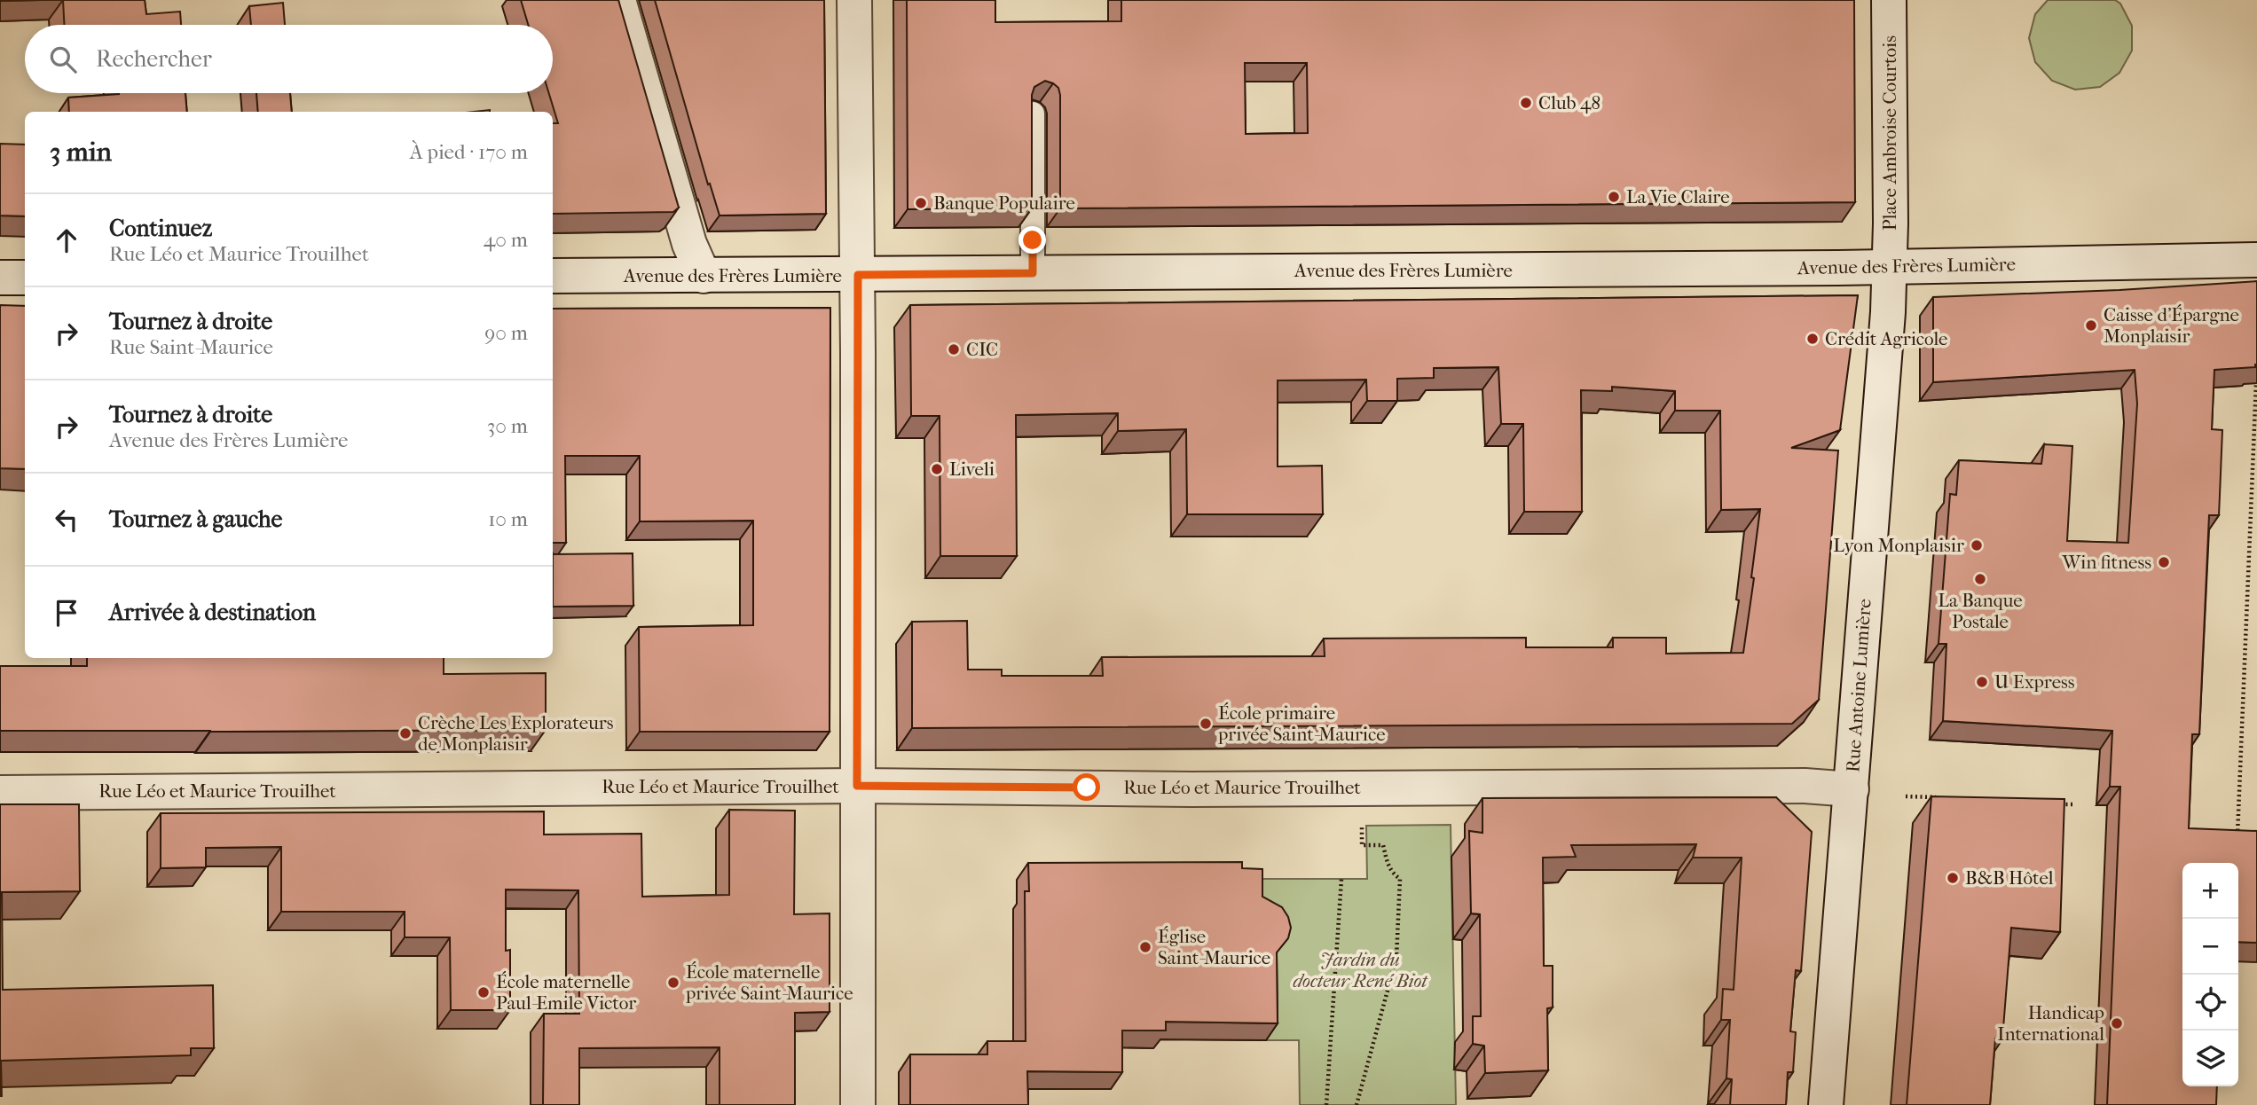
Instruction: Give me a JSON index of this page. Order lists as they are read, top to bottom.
{
  "streets": {
    "street": [
      "Place Ambroise Courtois",
      "Avenue des Frères Lumière",
      "Rue Antoine Lumière",
      "Rue Léo et Maurice Trouilhet"
    ]
  },
  "crossings": [
    ["Place Ambroise Courtois", "Avenue des Frères Lumière"],
    ["Place Ambroise Courtois", "Rue Antoine Lumière"],
    ["Avenue des Frères Lumière", "Rue Antoine Lumière"],
    ["Rue Antoine Lumière", "Rue Léo et Maurice Trouilhet"]
  ],
  "parks": ["Jardin du docteur René Biot"],
  "places": [
    "Club 48",
    "La Vie Claire",
    "Banque Populaire",
    "Caisse d'Épargne Monplaisir",
    "Crédit Agricole",
    "CIC",
    "Liveli",
    "Lyon Monplaisir",
    "Win fitness",
    "La Banque Postale",
    "U Express",
    "École primaire privée Saint-Maurice",
    "Crèche Les Explorateurs de Monplaisir",
    "B&B Hôtel",
    "Église Saint-Maurice",
    "École maternelle privée Saint-Maurice",
    "École maternelle Paul-Emile Victor",
    "Handicap International"
  ],
  "page": {
    "search": "Rechercher",
    "heading": ["3 min", "À pied · 170 m"],
    "list": [
      ["Continuez", "Rue Léo et Maurice Trouilhet", "40 m"],
      ["Tournez à droite", "Rue Saint-Maurice", "90 m"],
      ["Tournez à droite", "Avenue des Frères Lumière", "30 m"],
      ["Tournez à gauche", "10 m"],
      "Arrivée à destination"
    ],
    "map_buttons": ["+", "−"]
  }
}
